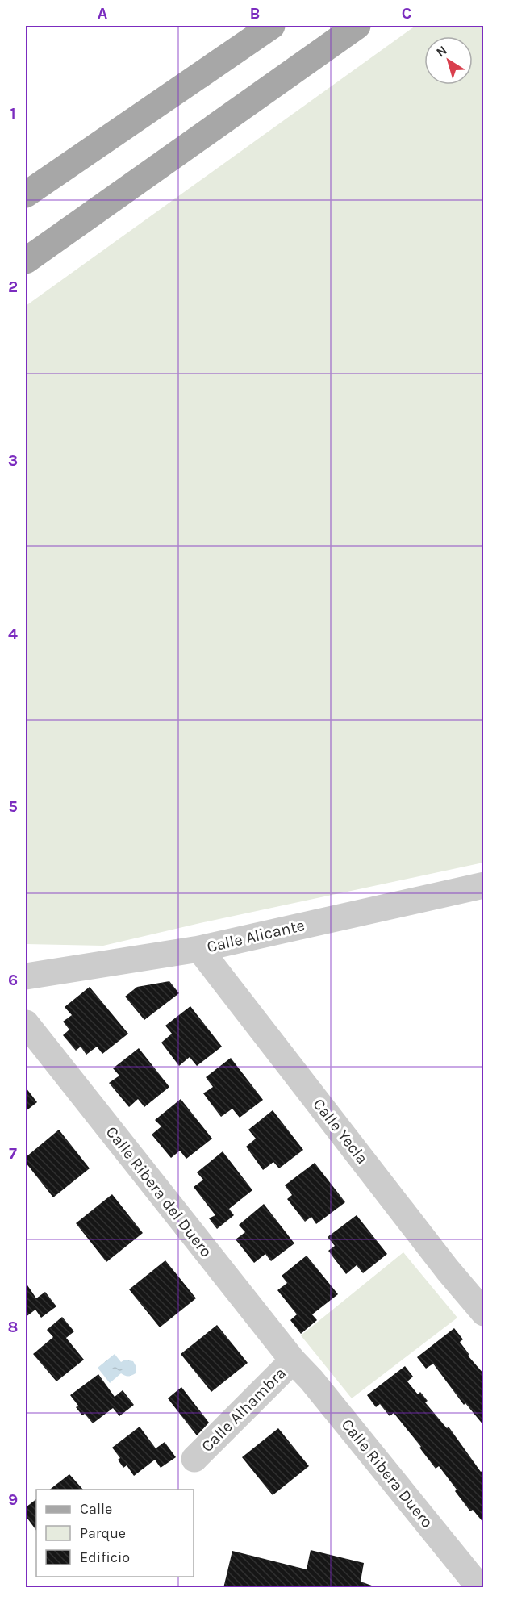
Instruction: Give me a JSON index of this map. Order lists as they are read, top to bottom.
{
  "streets": {
    "street": [
      "Calle Alicante",
      "Calle Yecla",
      "Calle Ribera del Duero",
      "Calle Alhambra",
      "Calle Ribera Duero"
    ]
  },
  "crossings": [
    ["Calle Alicante", "Calle Yecla"],
    ["Calle Ribera del Duero", "Calle Alhambra"],
    ["Calle Ribera del Duero", "Calle Ribera Duero"],
    ["Calle Alhambra", "Calle Ribera Duero"]
  ],
  "legend": ["Calle", "Parque", "Edificio"],
  "north": "top left",
  "grid": {
    "columns": ["A", "B", "C"],
    "rows": [
      "1",
      "2",
      "3",
      "4",
      "5",
      "6",
      "7",
      "8",
      "9"
    ]
  }
}
